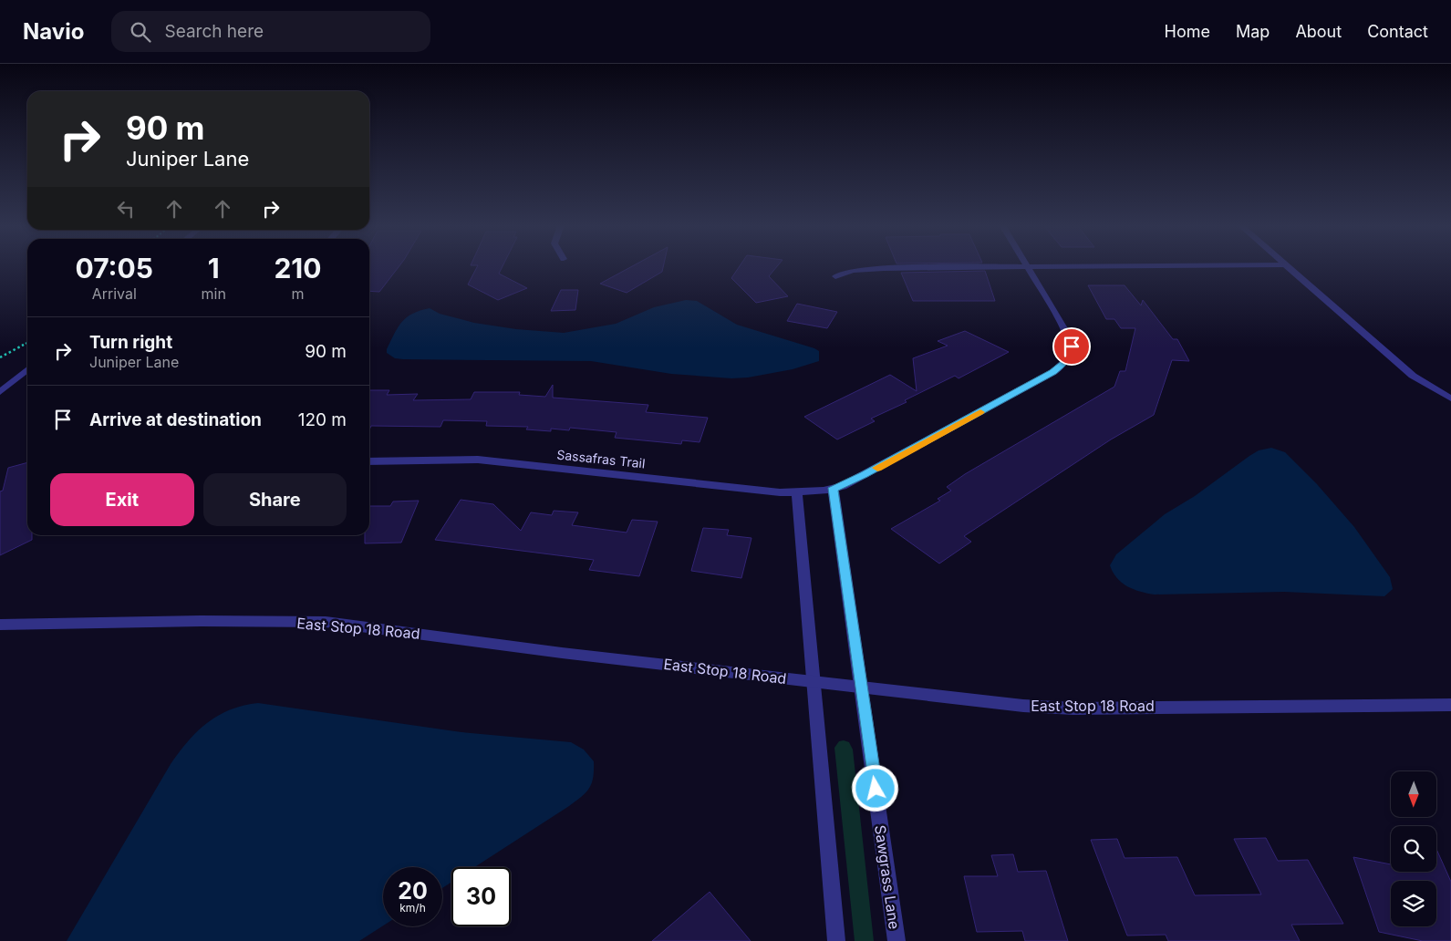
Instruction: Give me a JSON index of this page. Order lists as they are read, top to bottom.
{
  "streets": {
    "street": ["Sassafras Trail", "East Stop 18 Road", "Sawgrass Lane"]
  },
  "crossings": [
    ["Sassafras Trail", "Sawgrass Lane"],
    ["East Stop 18 Road", "Sawgrass Lane"]
  ],
  "north": "bottom",
  "page": {
    "header": "Navio",
    "search": "Search here",
    "nav": [
      "Home",
      "Map",
      "About",
      "Contact"
    ],
    "turn": ["90 m", "Juniper Lane"],
    "eta": [
      "07:05",
      "Arrival",
      "1",
      "min",
      "210",
      "m"
    ],
    "list": [
      {
        "name": "Turn right",
        "note": "Juniper Lane",
        "value": "90 m"
      },
      {
        "name": "Arrive at destination",
        "value": "120 m"
      }
    ],
    "buttons": ["Exit", "Share"],
    "speed": "20 km/h",
    "limit": "30"
  }
}
